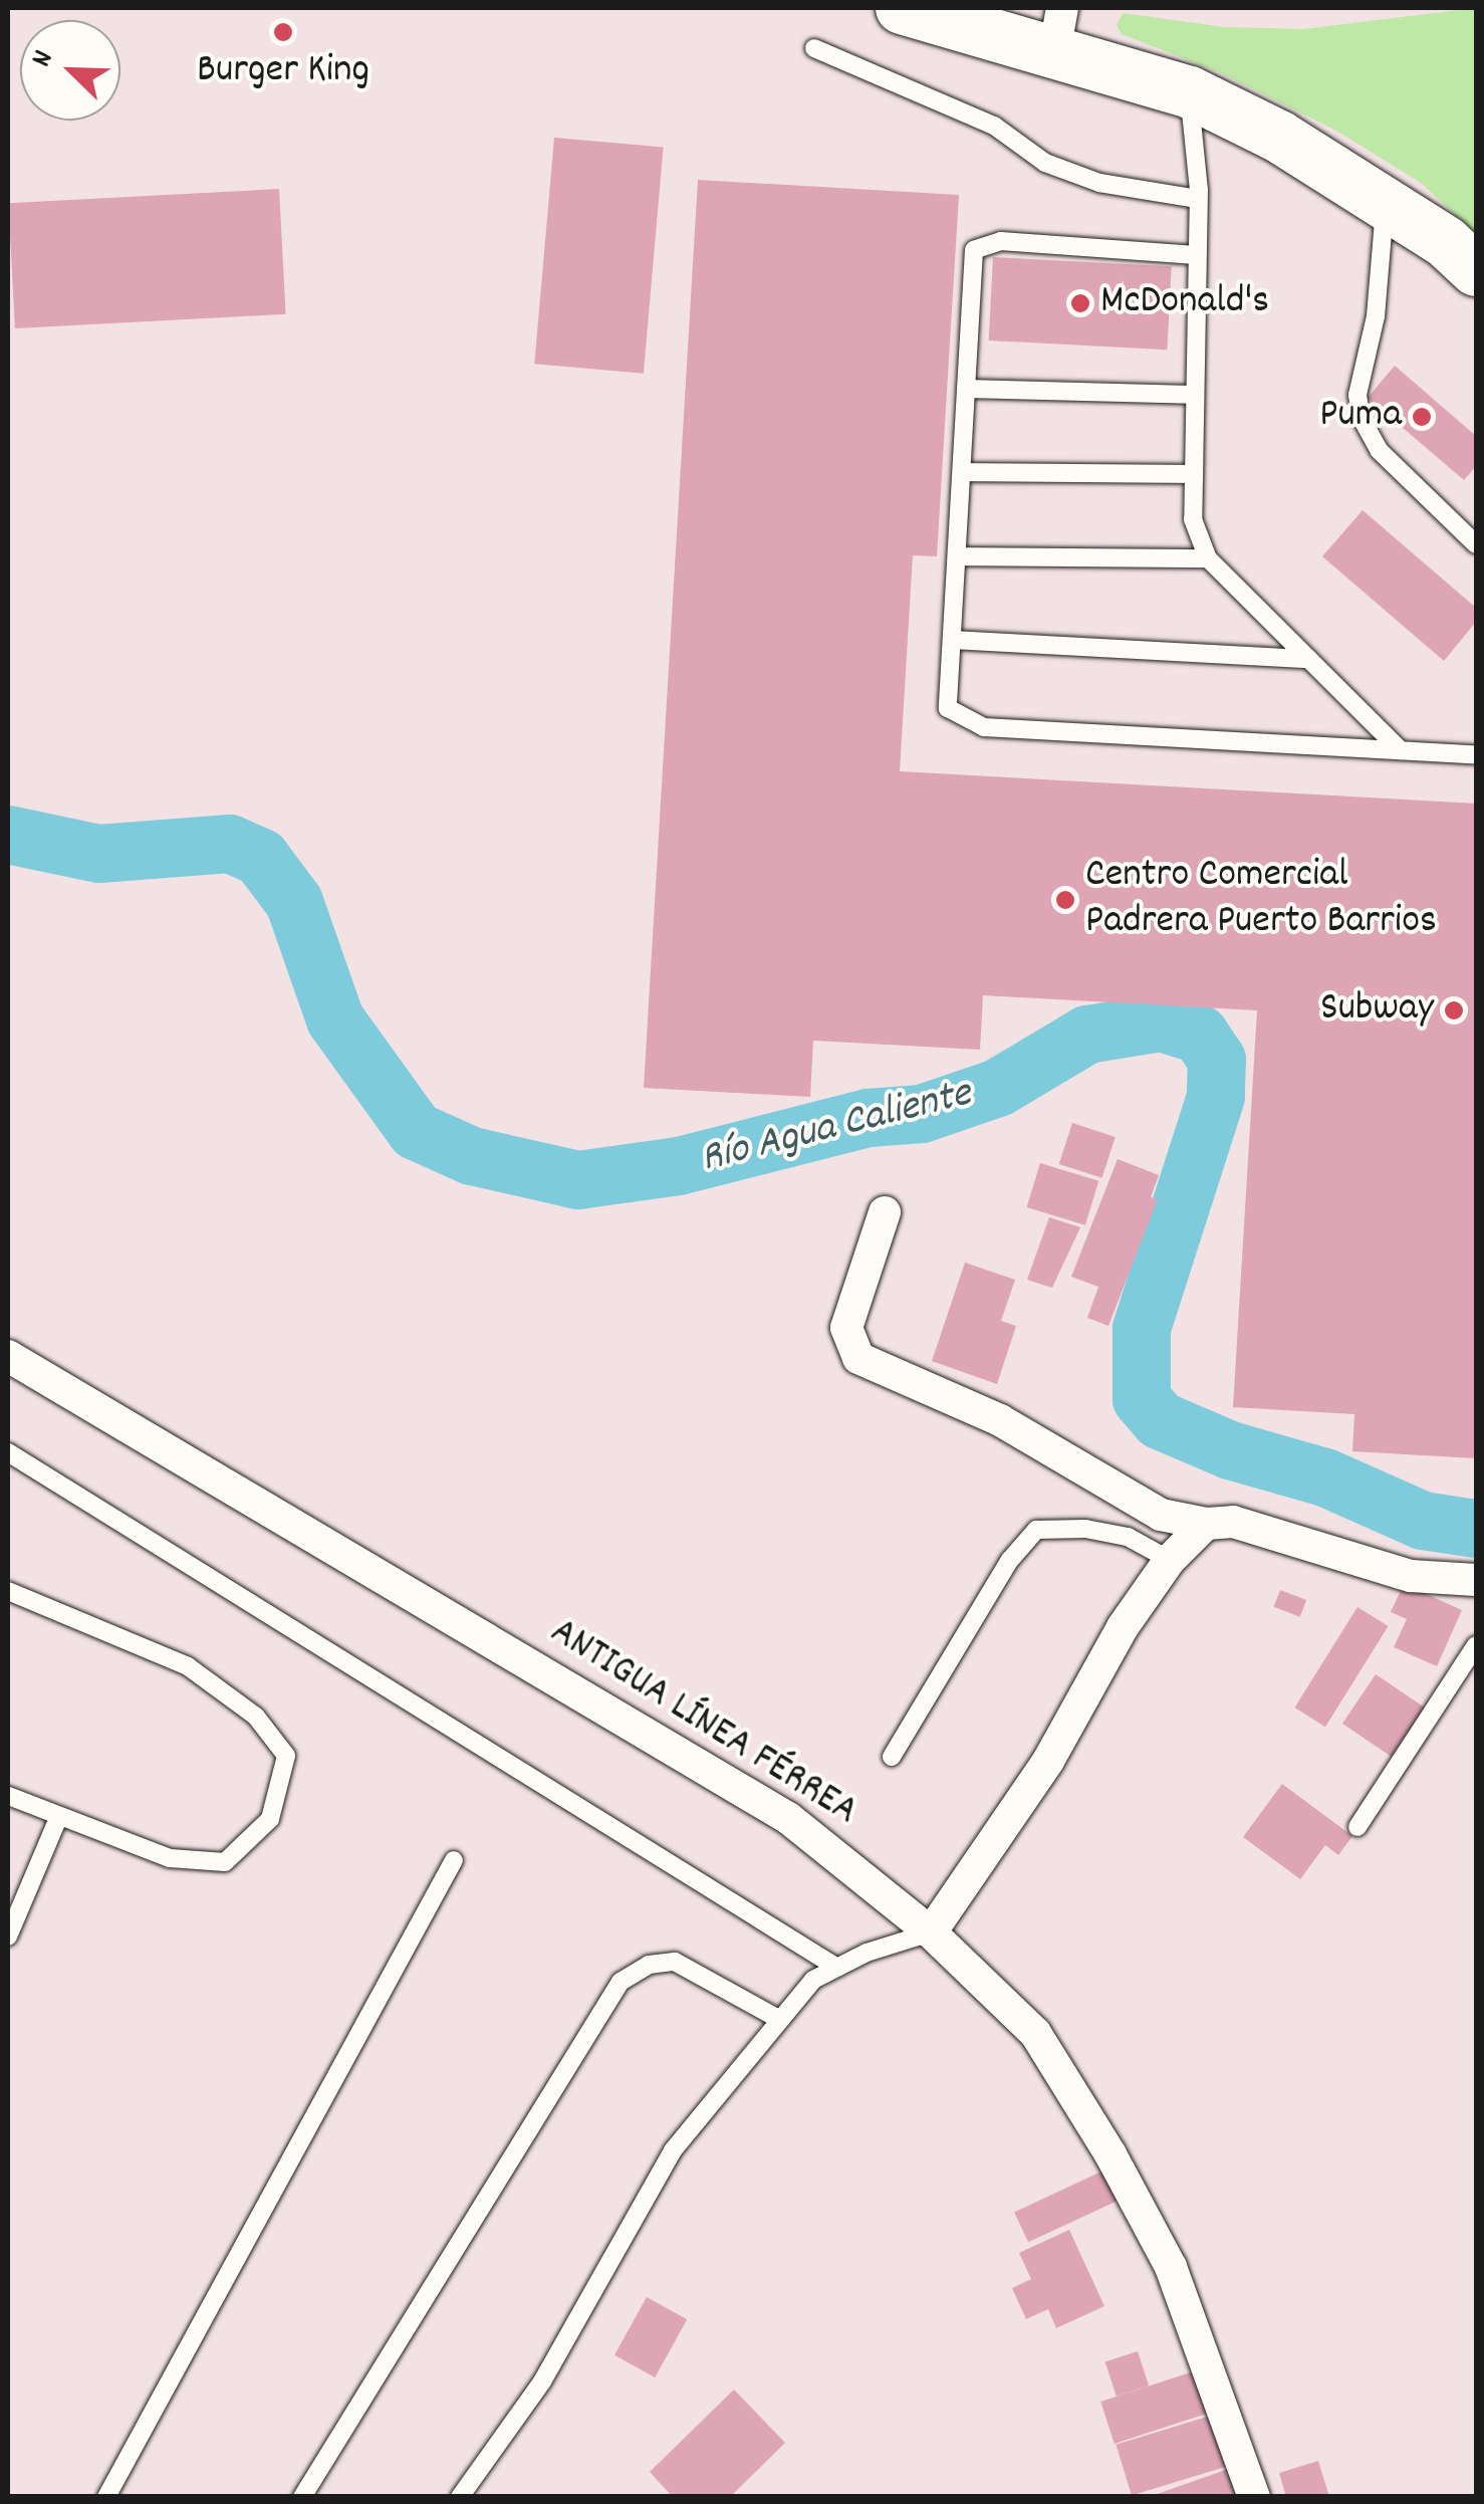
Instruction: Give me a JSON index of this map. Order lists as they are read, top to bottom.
{
  "streets": {
    "street": ["ANTIGUA LÍNEA FÉRREA"]
  },
  "water": ["Río Agua Caliente"],
  "places": [
    "Burger King",
    "McDonald's",
    "Puma",
    "Centro Comercial Padrera Puerto Barrios",
    "Subway"
  ],
  "north": "top left"
}
